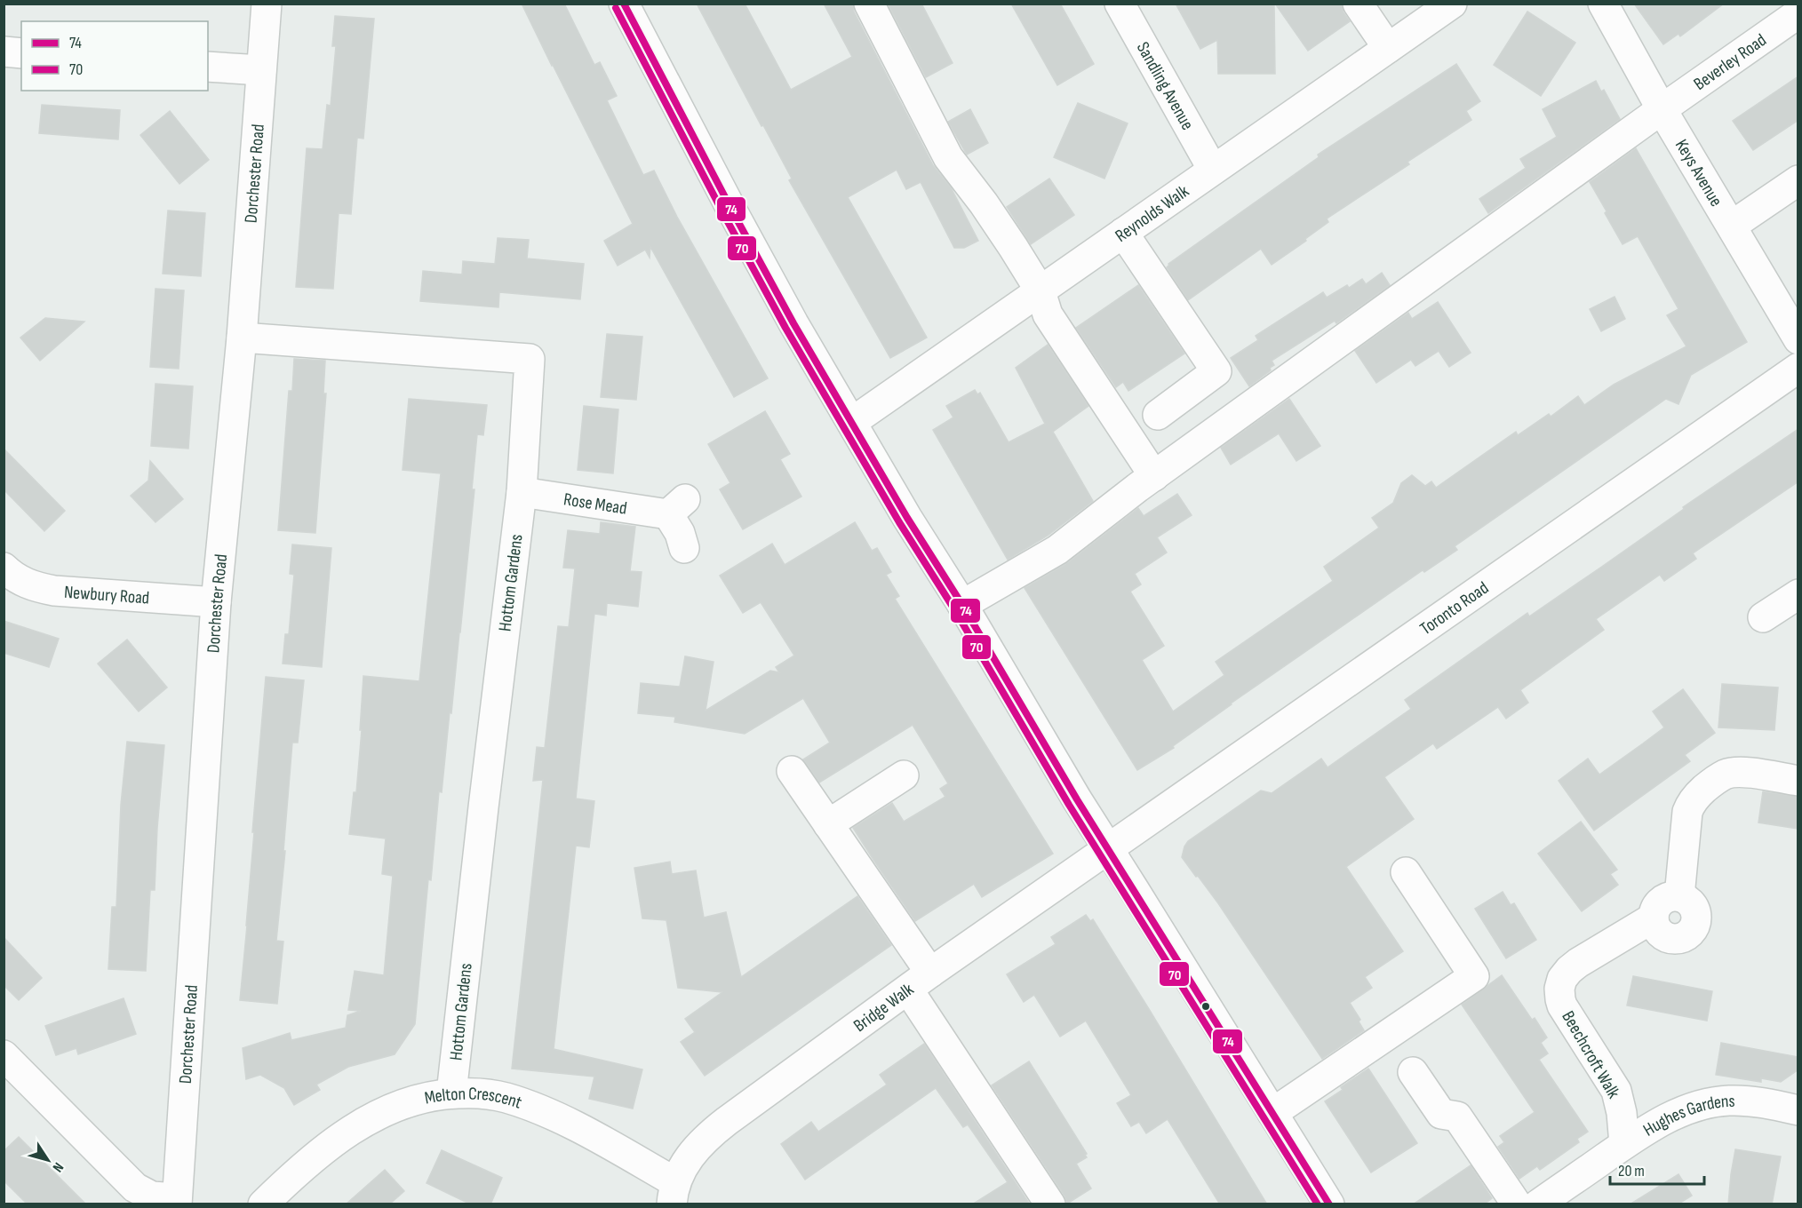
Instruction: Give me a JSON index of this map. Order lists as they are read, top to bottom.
{
  "streets": {
    "street": [
      "Beverley Road",
      "Sandling Avenue",
      "Keys Avenue",
      "Dorchester Road",
      "Reynolds Walk",
      "Rose Mead",
      "Hottom Gardens",
      "Newbury Road",
      "Toronto Road",
      "Bridge Walk",
      "Beechcroft Walk",
      "Melton Crescent",
      "Hughes Gardens"
    ]
  },
  "crossings": [
    ["Beverley Road", "Keys Avenue"],
    ["Sandling Avenue", "Reynolds Walk"],
    ["Dorchester Road", "Hottom Gardens"],
    ["Dorchester Road", "Newbury Road"],
    ["Rose Mead", "Hottom Gardens"],
    ["Hottom Gardens", "Melton Crescent"],
    ["Toronto Road", "Bridge Walk"],
    ["Bridge Walk", "Melton Crescent"],
    ["Beechcroft Walk", "Hughes Gardens"]
  ],
  "lines": ["transit line 74", "transit line 70"],
  "legend": ["74", "70"],
  "scale_bar": "20 m",
  "north": "bottom right"
}
